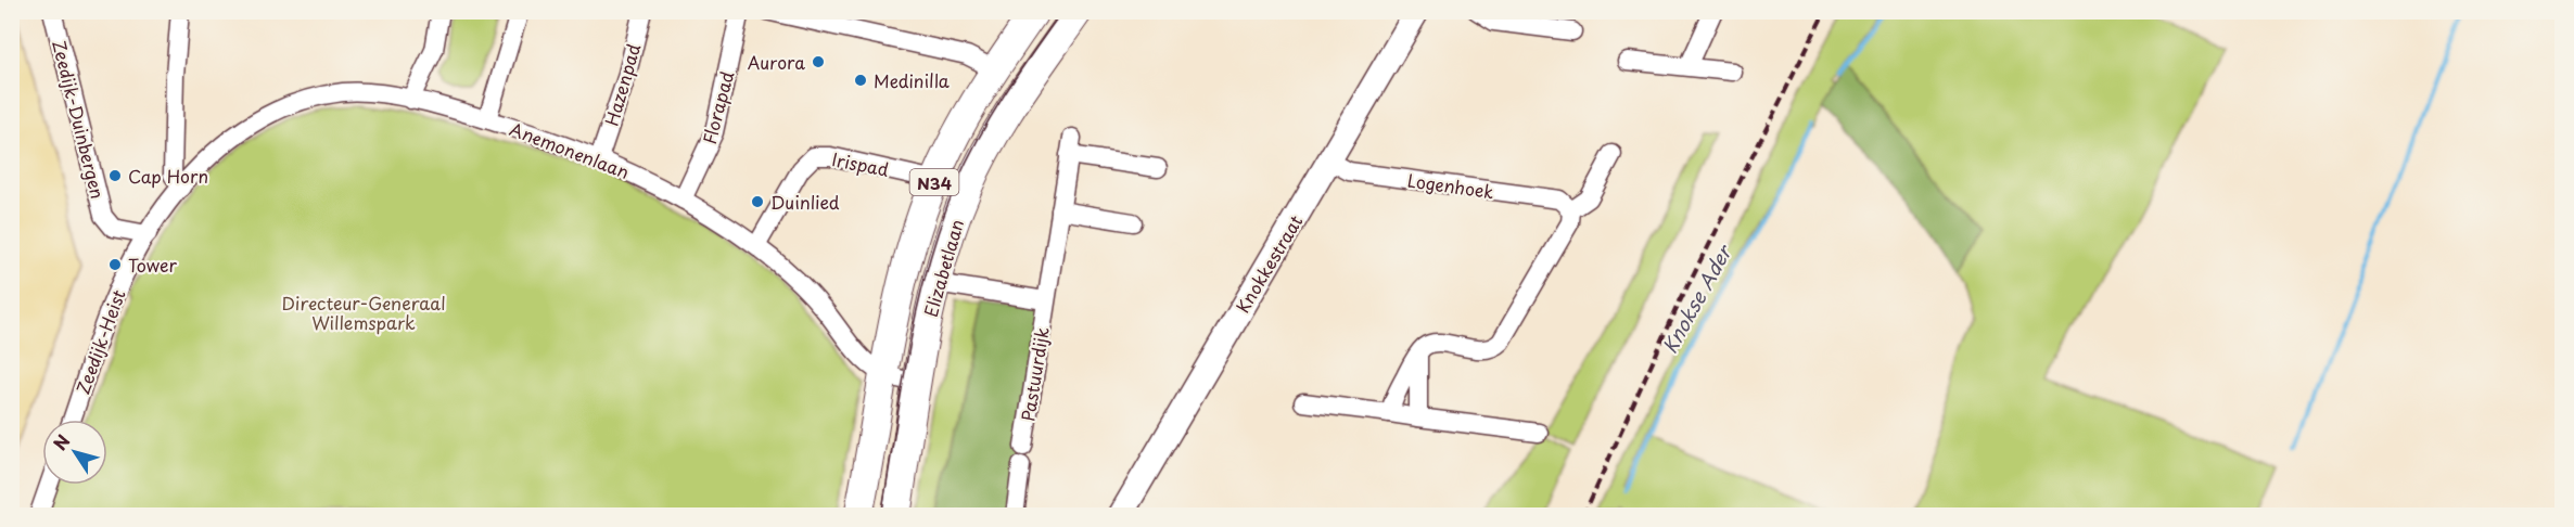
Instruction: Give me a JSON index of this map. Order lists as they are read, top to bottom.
{
  "streets": {
    "main road": ["N34", "Elizabetlaan"],
    "street": [
      "Hazenpad",
      "Florapad",
      "Zeedijk-Duinbergen",
      "Anemonenlaan",
      "Irispad",
      "Logenhoek",
      "Knokkestraat",
      "Zeedijk-Heist",
      "Pastuurdijk"
    ]
  },
  "crossings": [
    ["Hazenpad", "Anemonenlaan"],
    ["Florapad", "Anemonenlaan"],
    ["Zeedijk-Duinbergen", "Zeedijk-Heist"],
    ["Anemonenlaan", "Irispad"],
    ["Anemonenlaan", "Elizabetlaan"],
    ["Anemonenlaan", "Zeedijk-Heist"],
    ["Irispad", "Elizabetlaan"],
    ["Logenhoek", "Knokkestraat"]
  ],
  "water": ["Knokse Ader"],
  "parks": ["Directeur-Generaal Willemspark"],
  "places": [
    "Aurora",
    "Medinilla",
    "Cap Horn",
    "Duinlied",
    "Tower"
  ],
  "north": "top left"
}
